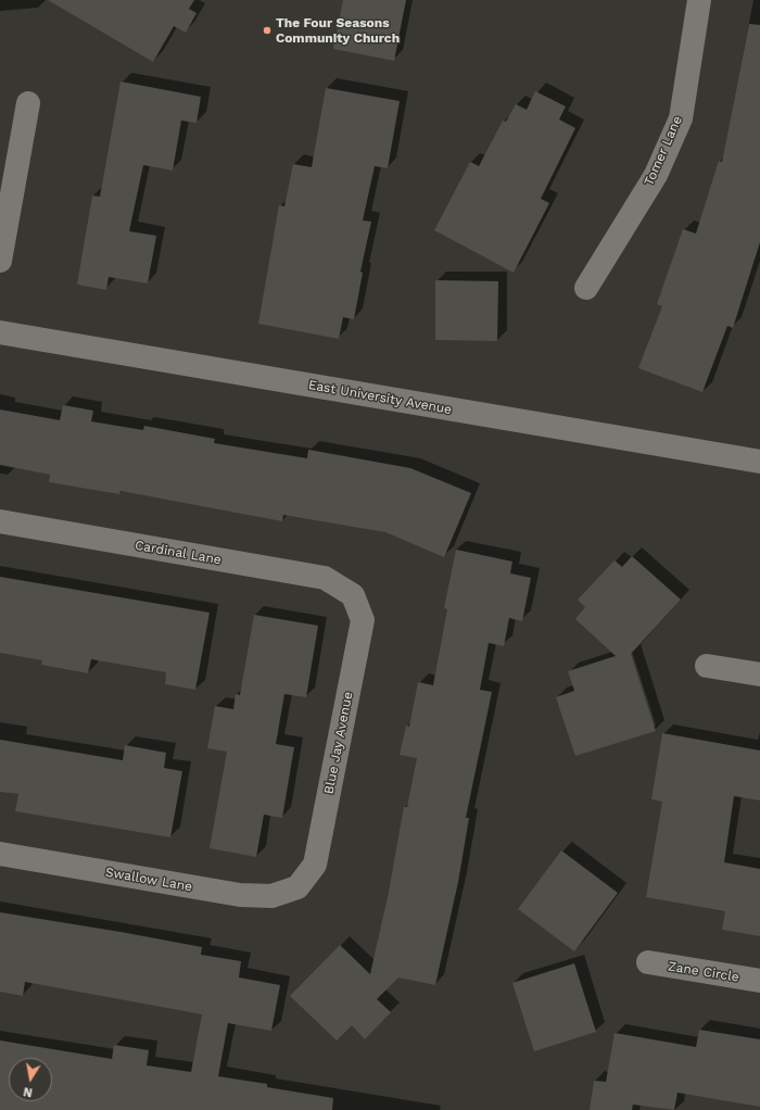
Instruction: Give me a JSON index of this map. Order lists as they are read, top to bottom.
{
  "streets": {
    "street": [
      "Tomer Lane",
      "East University Avenue",
      "Cardinal Lane",
      "Blue Jay Avenue",
      "Swallow Lane",
      "Zane Circle"
    ]
  },
  "crossings": [
    ["Cardinal Lane", "Blue Jay Avenue"],
    ["Blue Jay Avenue", "Swallow Lane"]
  ],
  "places": ["The Four Seasons Community Church"],
  "north": "bottom"
}
